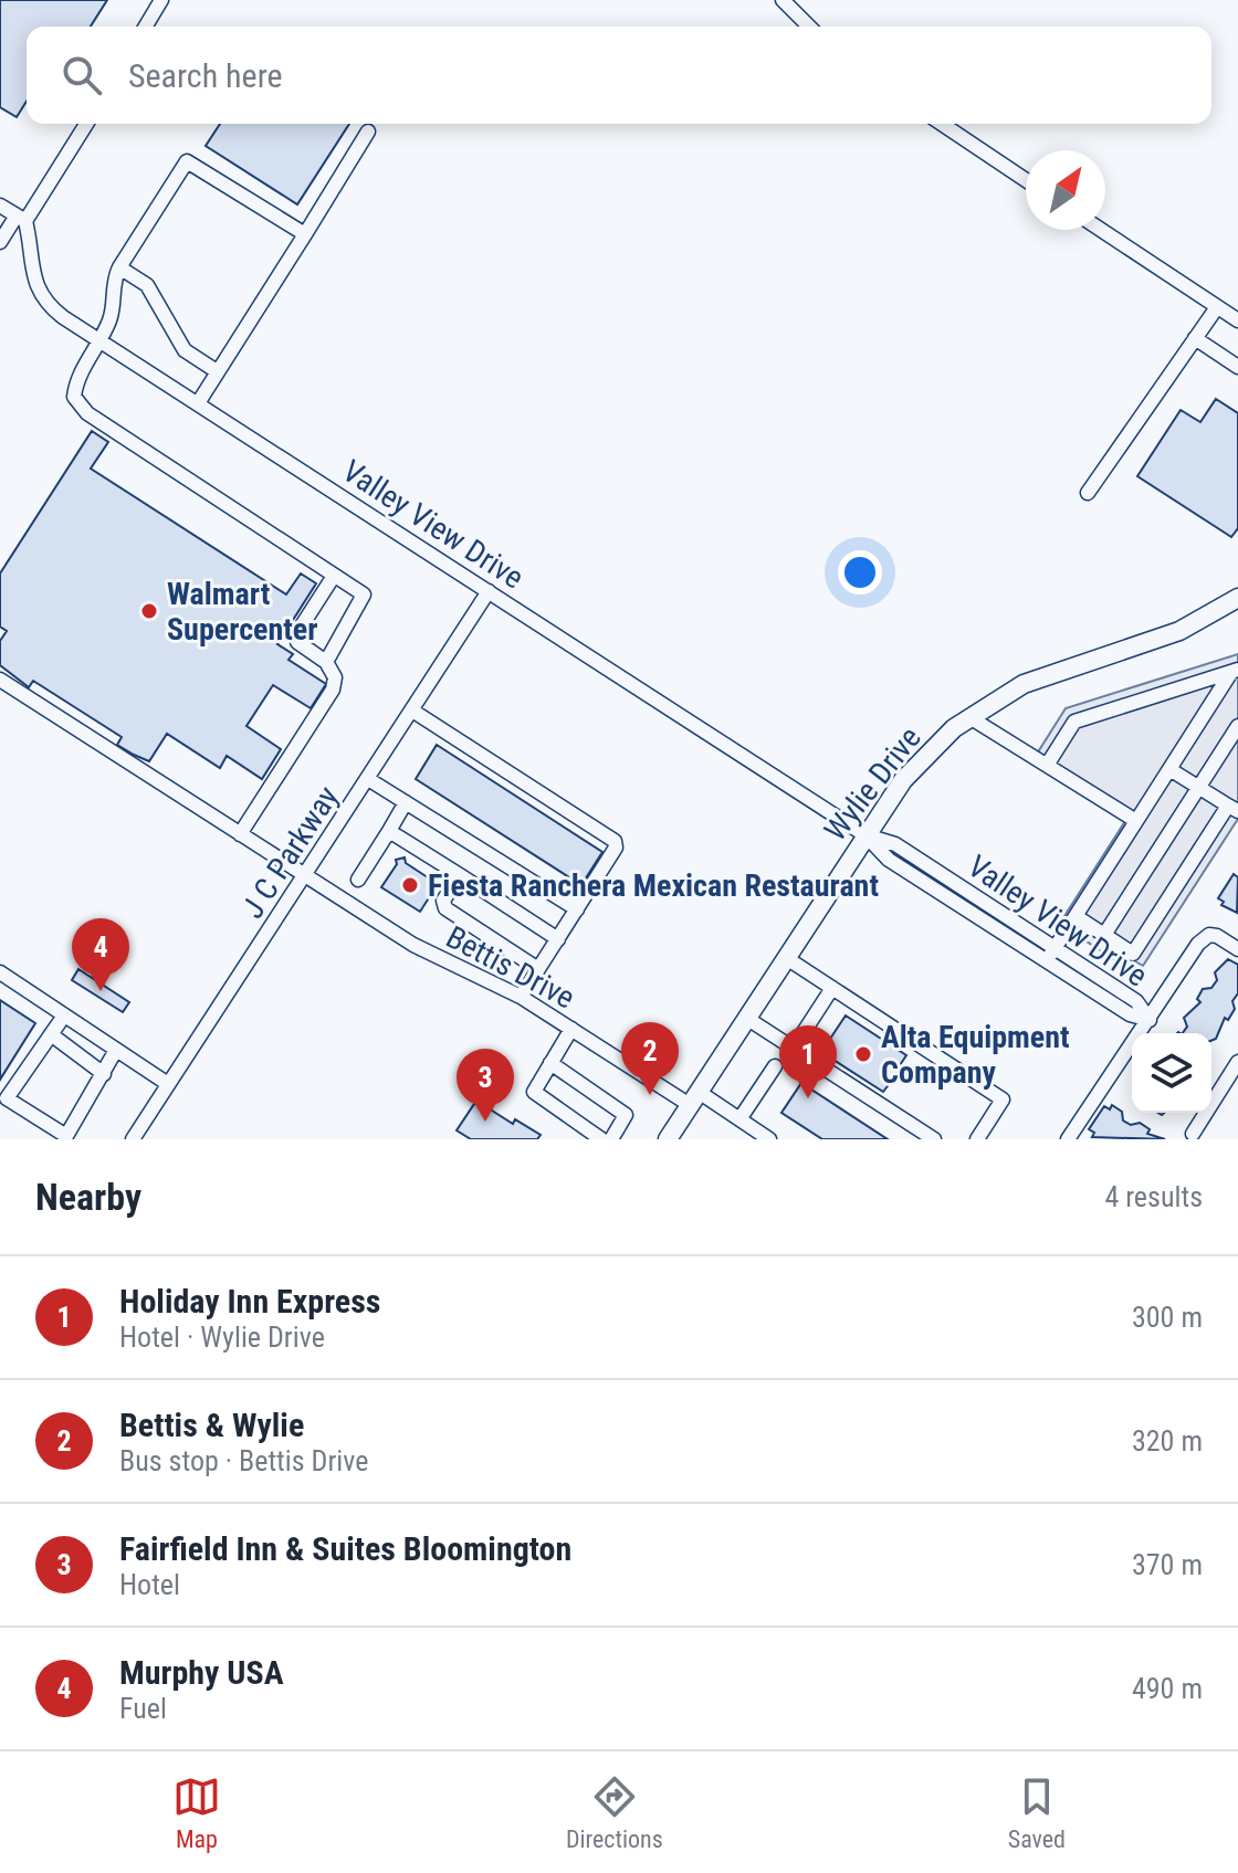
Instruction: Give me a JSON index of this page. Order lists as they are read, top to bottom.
{
  "streets": {
    "main road": ["Wylie Drive"],
    "street": ["Valley View Drive", "J C Parkway", "Bettis Drive"]
  },
  "crossings": [
    ["Valley View Drive", "Wylie Drive"],
    ["Valley View Drive", "J C Parkway"],
    ["Wylie Drive", "Bettis Drive"],
    ["J C Parkway", "Bettis Drive"]
  ],
  "places": ["Walmart Supercenter", "Fiesta Ranchera Mexican Restaurant", "Alta Equipment Company"],
  "north": "top right",
  "page": {
    "search": "Search here",
    "pins": [
      "4",
      "2",
      "1",
      "3"
    ],
    "heading": ["Nearby", "4 results"],
    "list": [
      {
        "mark": "1",
        "name": "Holiday Inn Express",
        "note": "Hotel · Wylie Drive",
        "value": "300 m"
      },
      {
        "mark": "2",
        "name": "Bettis & Wylie",
        "note": "Bus stop · Bettis Drive",
        "value": "320 m"
      },
      {
        "mark": "3",
        "name": "Fairfield Inn & Suites Bloomington",
        "note": "Hotel",
        "value": "370 m"
      },
      {
        "mark": "4",
        "name": "Murphy USA",
        "note": "Fuel",
        "value": "490 m"
      }
    ],
    "nav": ["Map", "Directions", "Saved"]
  }
}
